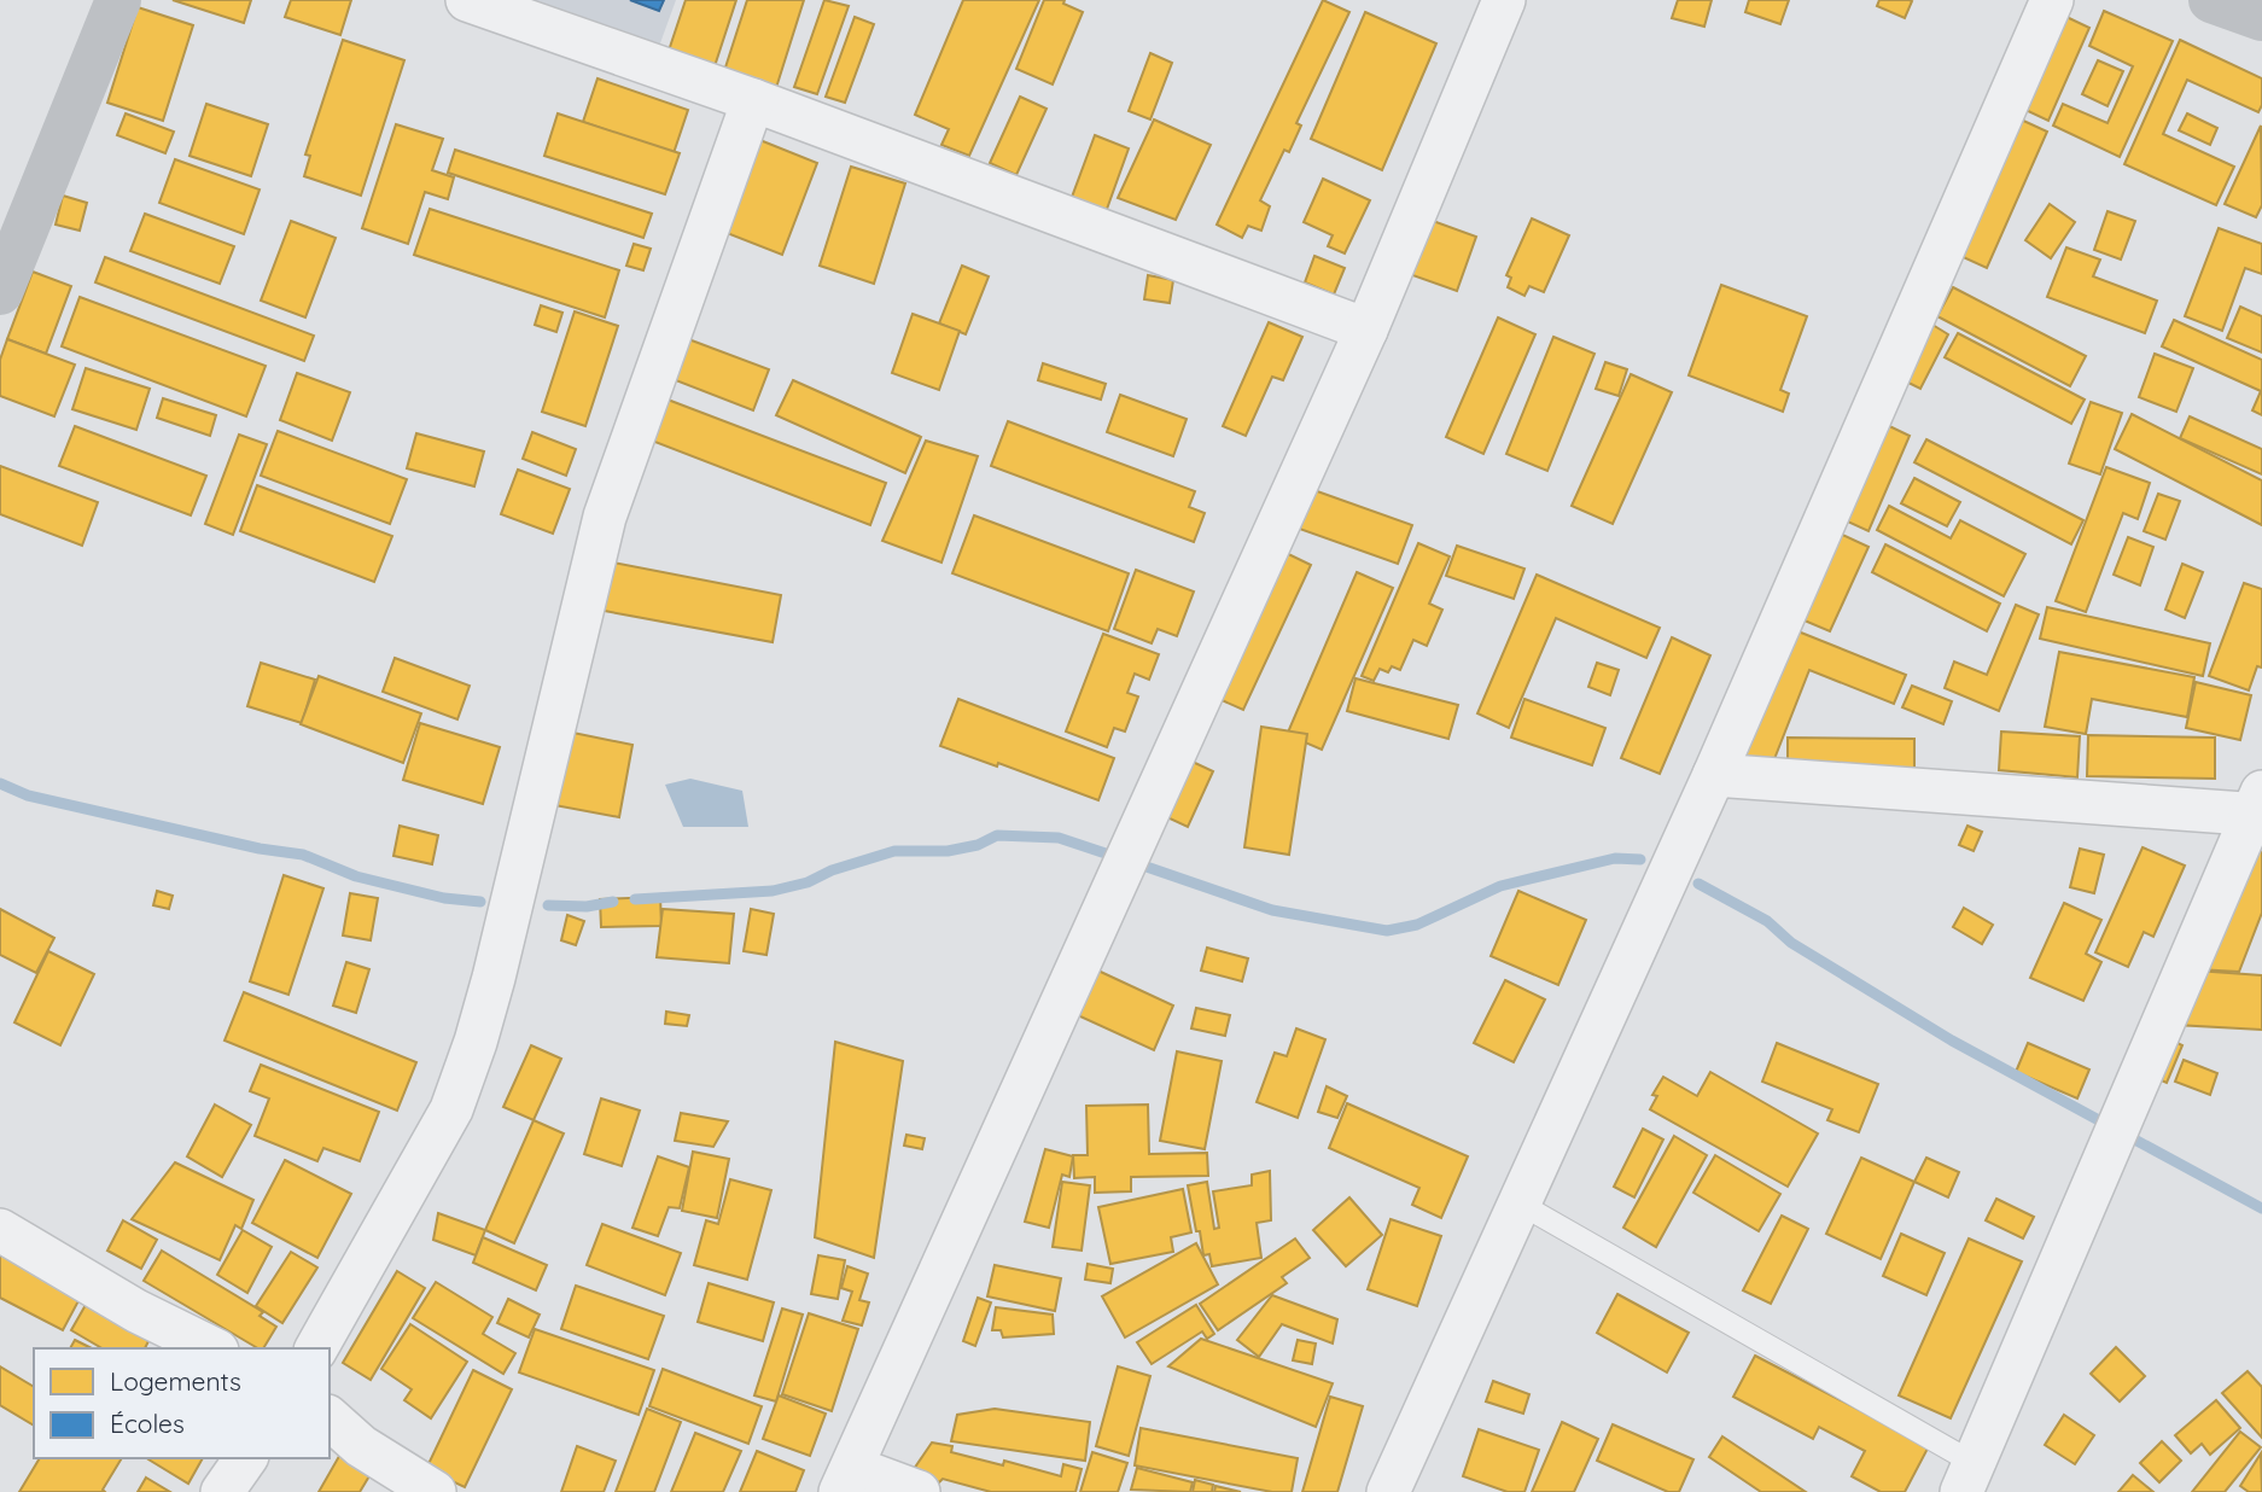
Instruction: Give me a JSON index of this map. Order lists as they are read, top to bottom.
{
  "legend": ["Logements", "Écoles"]
}
